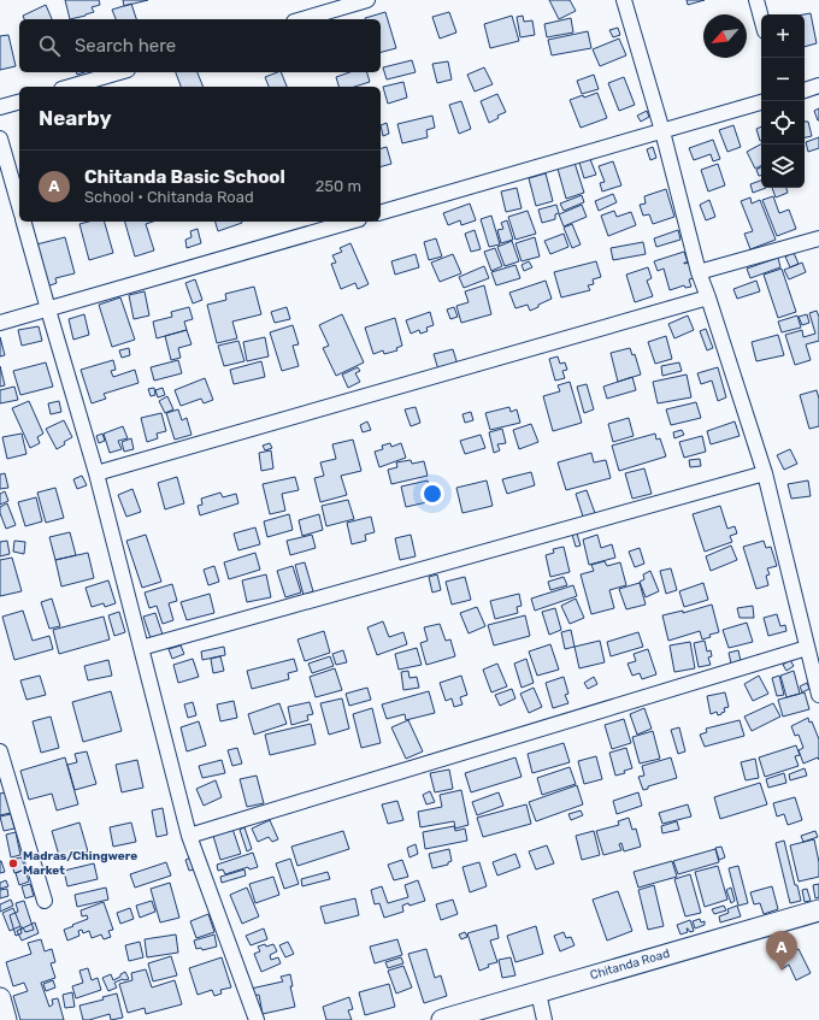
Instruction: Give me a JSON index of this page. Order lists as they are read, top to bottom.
{
  "streets": {
    "street": ["Chitanda Road"]
  },
  "places": ["Madras/Chingwere Market"],
  "north": "bottom left",
  "page": {
    "map_buttons": ["+", "−"],
    "search": "Search here",
    "heading": "Nearby",
    "list": [
      {
        "mark": "A",
        "name": "Chitanda Basic School",
        "note": "School · Chitanda Road",
        "value": "250 m"
      }
    ],
    "pins": "A"
  }
}
